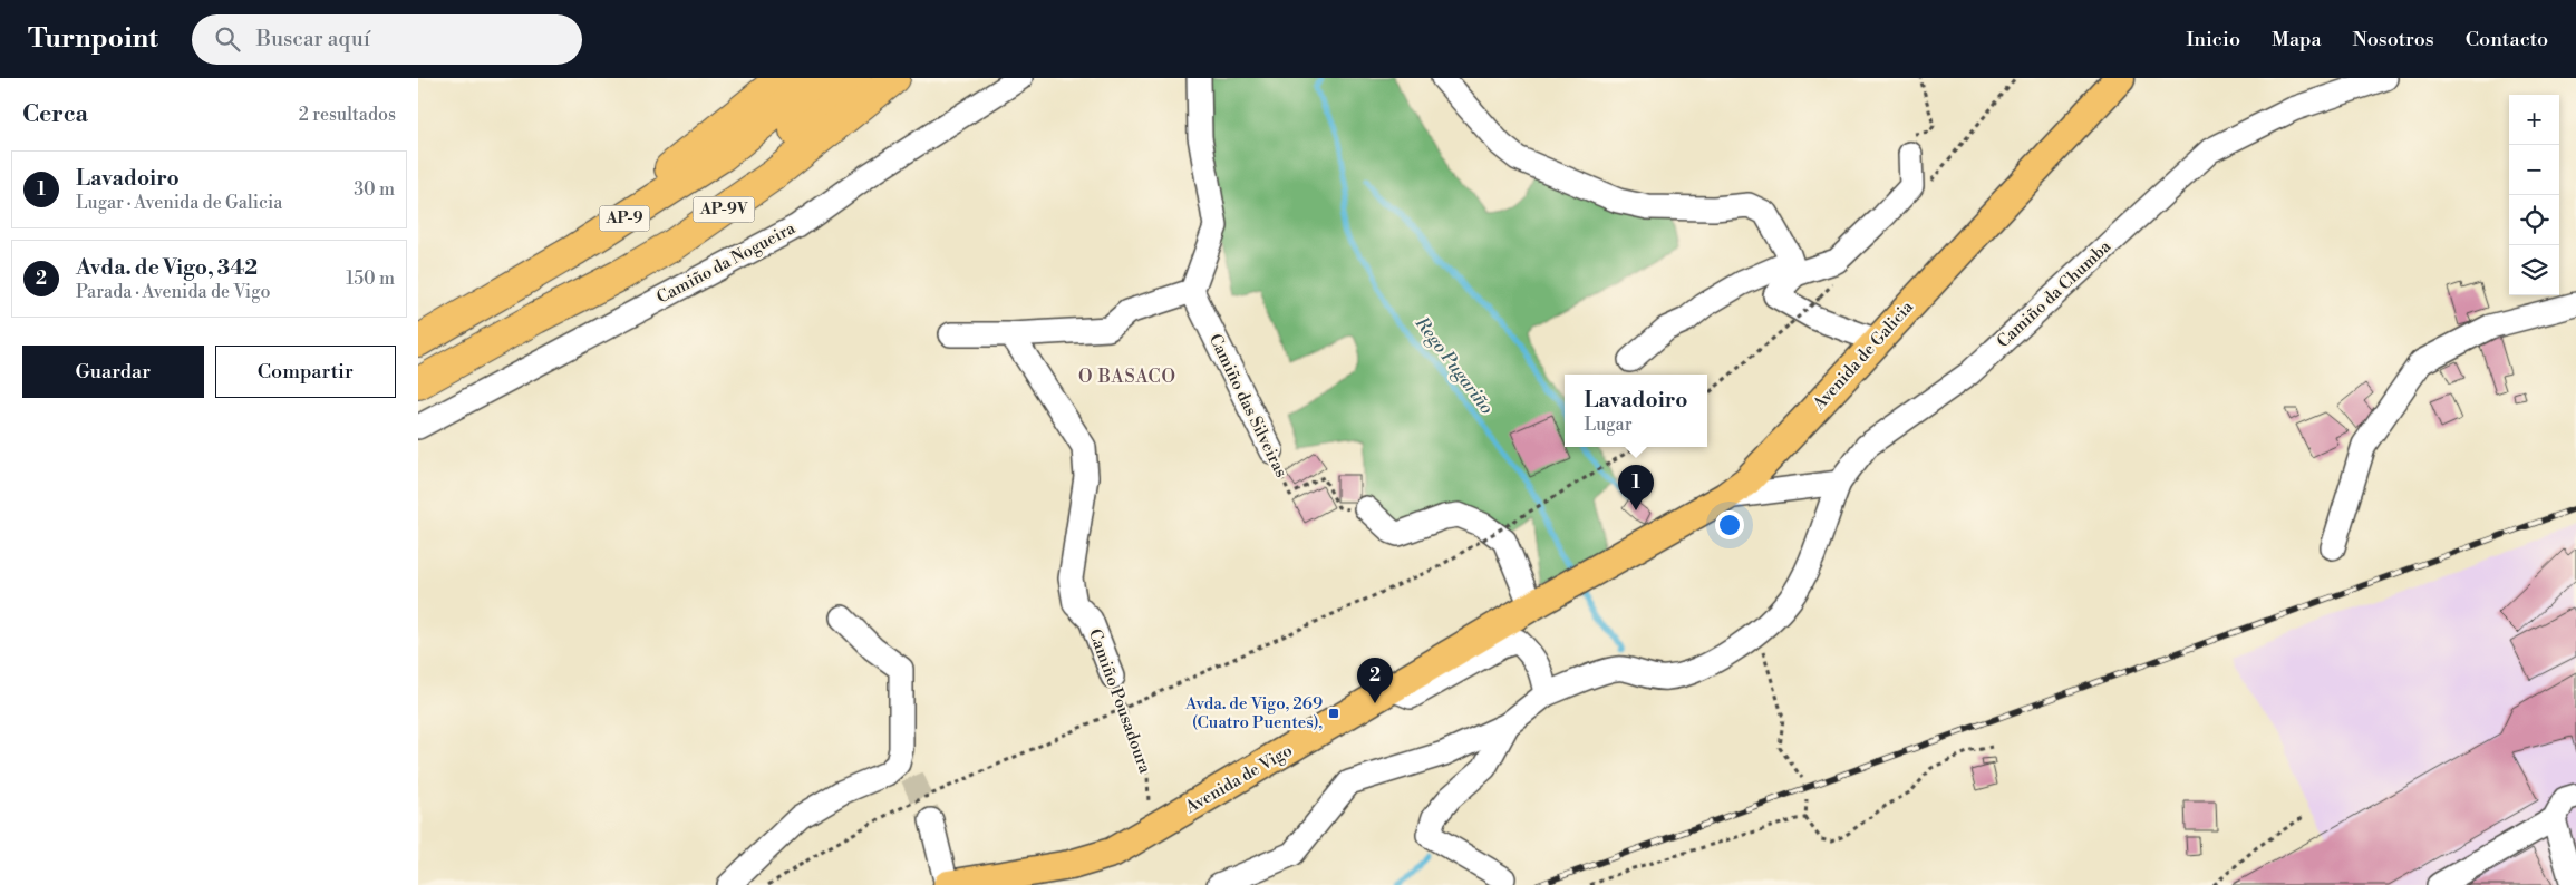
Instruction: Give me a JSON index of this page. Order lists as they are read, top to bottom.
{
  "streets": {
    "highway": ["AP-9V", "AP-9"],
    "main road": ["Avenida de Galicia", "Avenida de Vigo"],
    "street": [
      "Camiño da Nogueira",
      "Camiño da Chumba",
      "Camiño das Silveiras",
      "Camiño Pousadoura"
    ]
  },
  "crossings": [
    ["AP-9V", "AP-9"],
    ["Avenida de Galicia", "Avenida de Vigo"],
    ["Camiño Pousadoura", "Avenida de Vigo"]
  ],
  "districts": ["O BASACO"],
  "water": ["Rego Pugariño"],
  "places": {
    "transit": ["Avda. de Vigo, 269 (Cuatro Puentes),"]
  },
  "page": {
    "header": "Turnpoint",
    "search": "Buscar aquí",
    "nav": [
      "Inicio",
      "Mapa",
      "Nosotros",
      "Contacto"
    ],
    "heading": ["Cerca", "2 resultados"],
    "map_buttons": ["+", "−"],
    "list": [
      {
        "mark": "1",
        "name": "Lavadoiro",
        "note": "Lugar · Avenida de Galicia",
        "value": "30 m"
      },
      {
        "mark": "2",
        "name": "Avda. de Vigo, 342",
        "note": "Parada · Avenida de Vigo",
        "value": "150 m"
      }
    ],
    "buttons": ["Guardar", "Compartir"],
    "popup": ["Lavadoiro", "Lugar"],
    "pins": ["1", "2"]
  }
}
